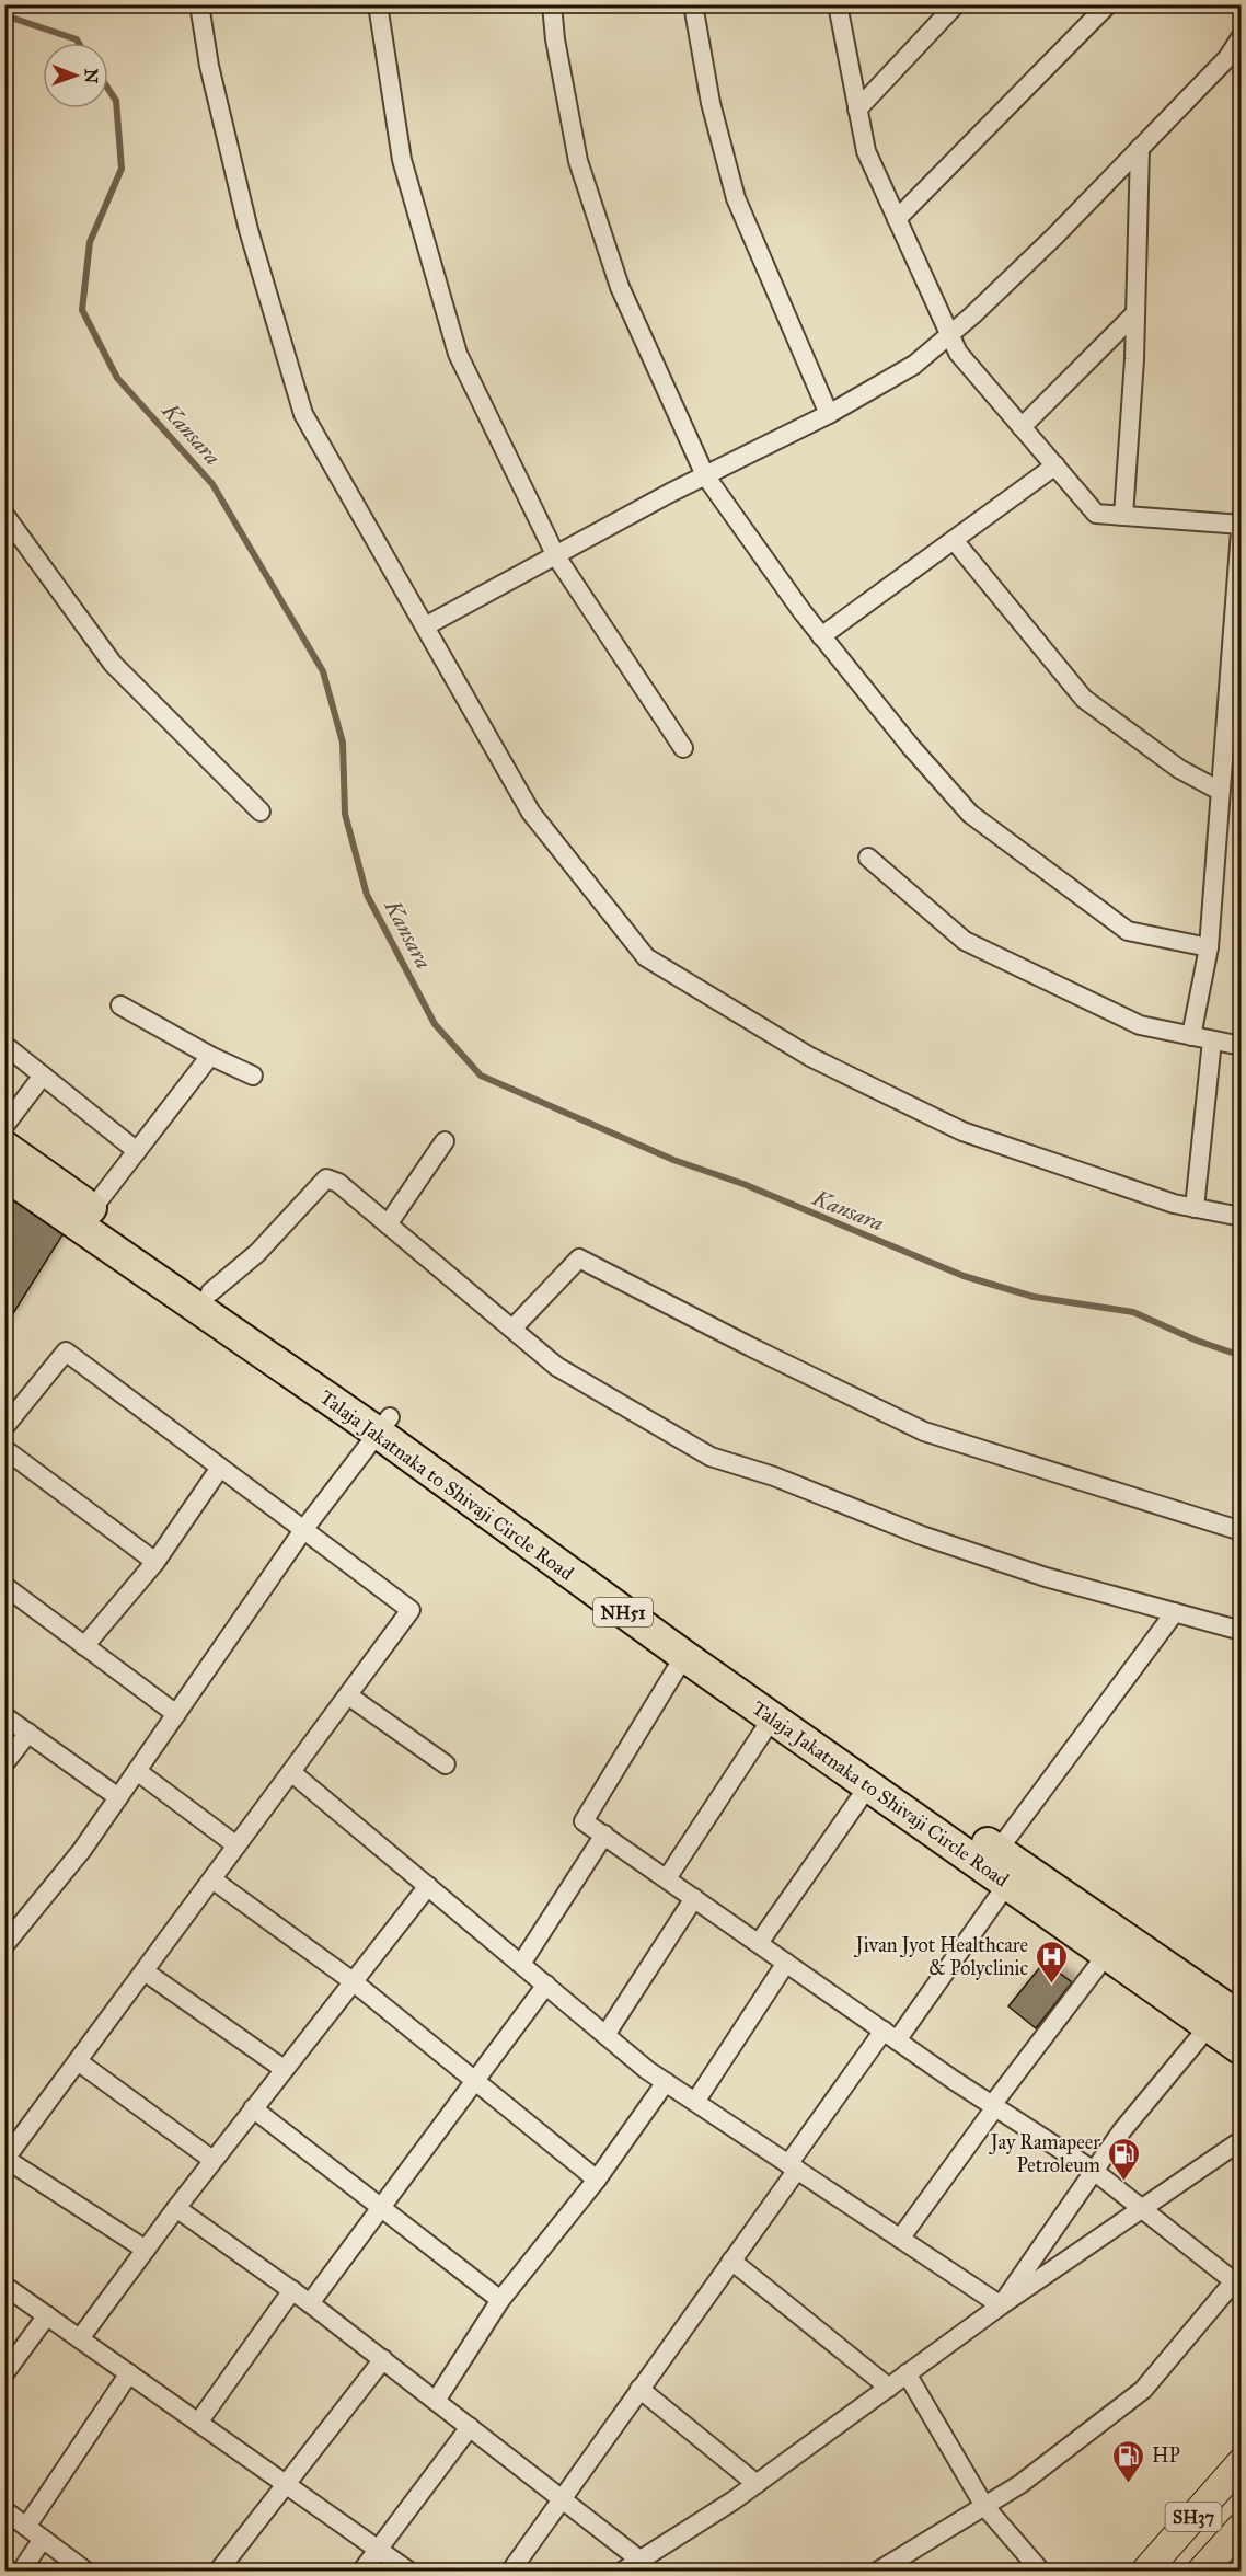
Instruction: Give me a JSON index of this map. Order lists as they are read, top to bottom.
{
  "streets": {
    "highway": ["Talaja Jakatnaka to Shivaji Circle Road", "NH51"],
    "main road": ["SH37"]
  },
  "water": ["Kansara"],
  "places": {
    "hospital": ["Jivan Jyot Healthcare & Polyclinic"],
    "fuel station": ["Jay Ramapeer Petroleum", "HP"]
  },
  "north": "right"
}
